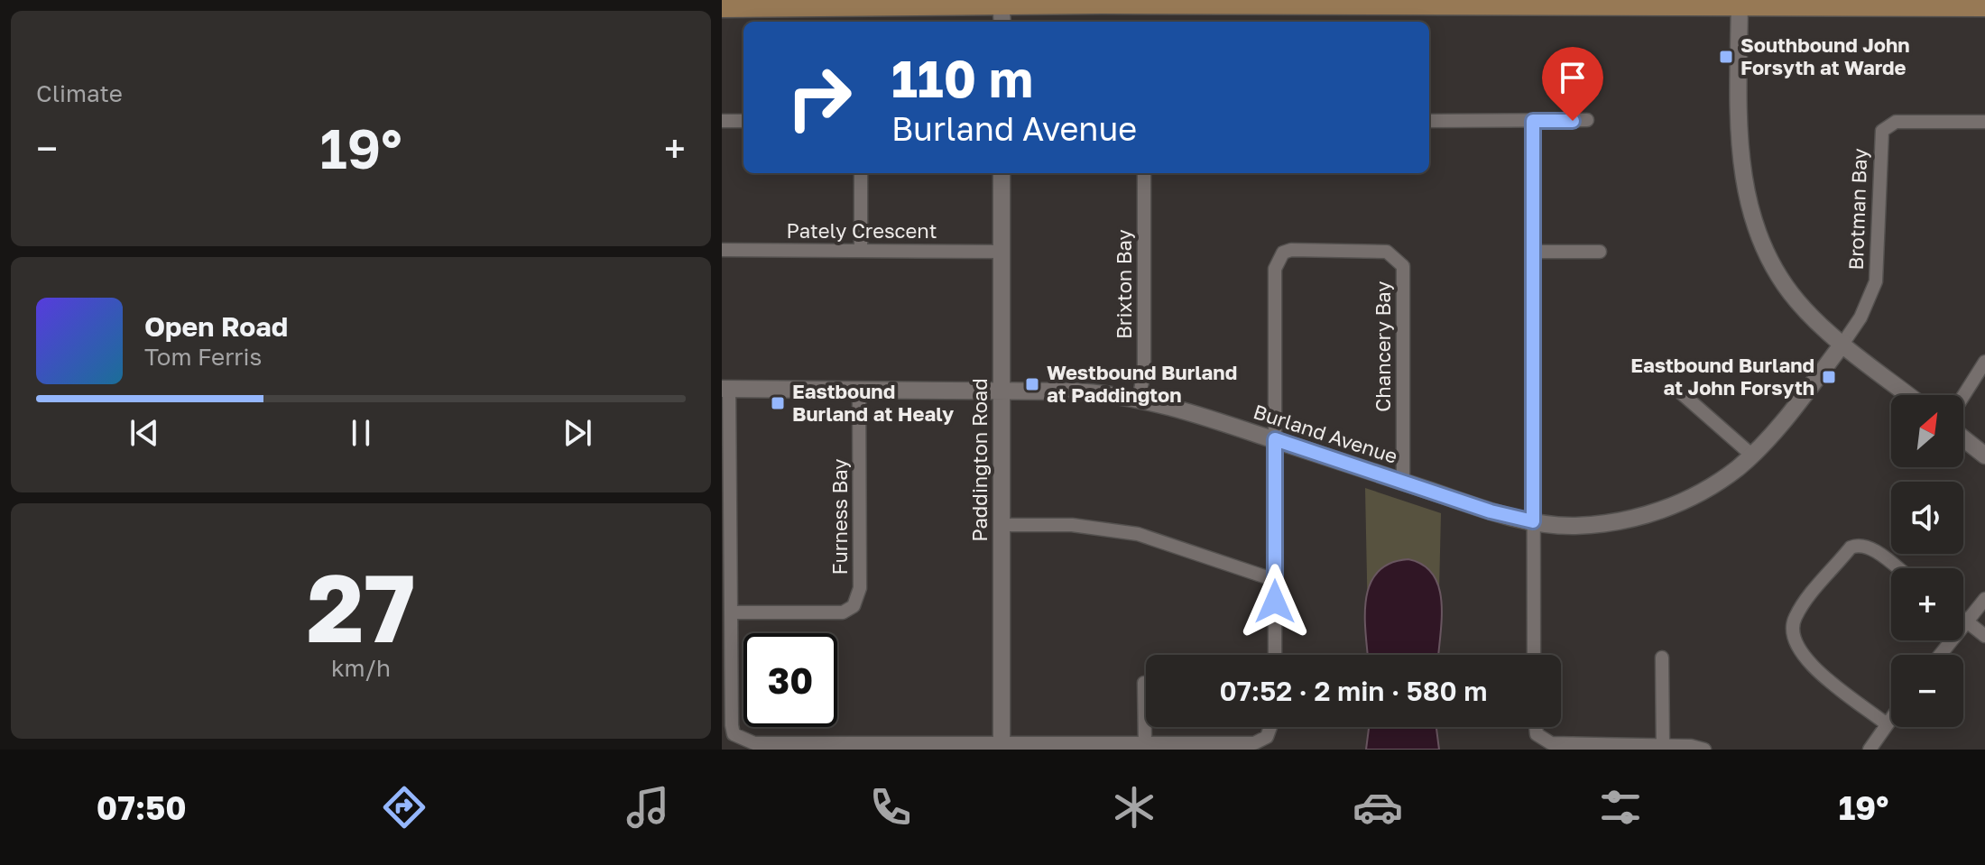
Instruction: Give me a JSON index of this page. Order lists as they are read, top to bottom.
{
  "streets": {
    "street": [
      "Brotman Bay",
      "Pately Crescent",
      "Brixton Bay",
      "Chancery Bay",
      "Burland Avenue",
      "Paddington Road",
      "Furness Bay"
    ]
  },
  "crossings": [
    ["Brotman Bay", "Burland Avenue"],
    ["Pately Crescent", "Paddington Road"],
    ["Brixton Bay", "Burland Avenue"],
    ["Chancery Bay", "Burland Avenue"],
    ["Burland Avenue", "Paddington Road"],
    ["Burland Avenue", "Furness Bay"]
  ],
  "places": {
    "transit": [
      "Southbound John Forsyth at Warde",
      "Eastbound Burland at John Forsyth",
      "Westbound Burland at Paddington",
      "Eastbound Burland at Healy"
    ]
  },
  "north": "top right",
  "page": {
    "tile": [
      "Climate",
      ["27", "km/h"]
    ],
    "turn": ["110 m", "Burland Avenue"],
    "heat": ["−", "19°", "+"],
    "song": ["Open Road", "Tom Ferris"],
    "map_buttons": ["+", "−"],
    "limit": "30",
    "trip": "07:52 · 2 min · 580 m",
    "tabs": ["07:50", "19°"]
  }
}
